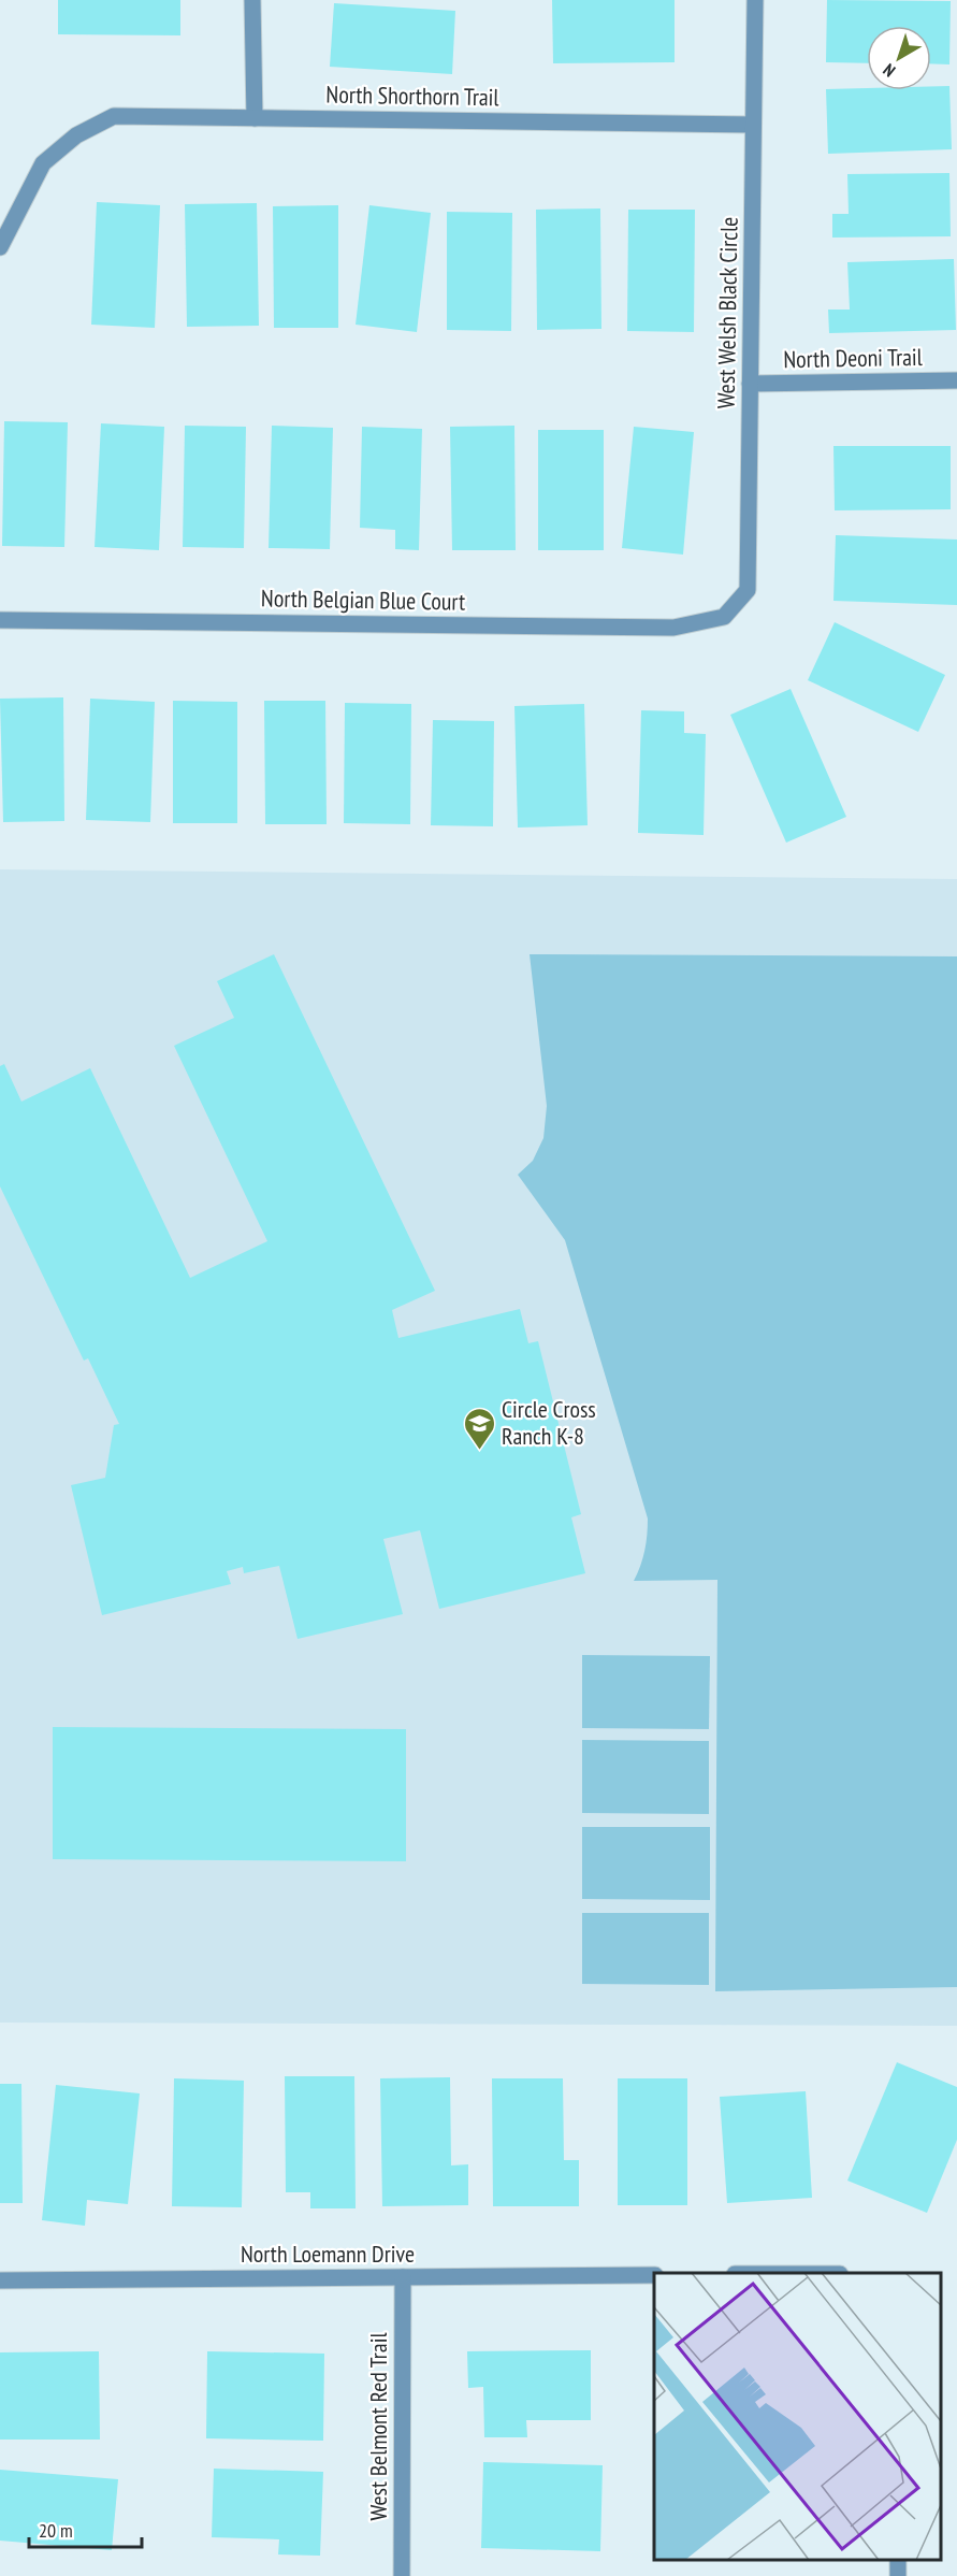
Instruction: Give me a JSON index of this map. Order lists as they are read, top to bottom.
{
  "streets": {
    "street": [
      "North Shorthorn Trail",
      "West Welsh Black Circle",
      "North Deoni Trail",
      "North Belgian Blue Court",
      "North Loemann Drive",
      "West Belmont Red Trail"
    ]
  },
  "crossings": [
    ["North Shorthorn Trail", "West Welsh Black Circle"],
    ["West Welsh Black Circle", "North Deoni Trail"],
    ["West Welsh Black Circle", "North Belgian Blue Court"],
    ["North Loemann Drive", "West Belmont Red Trail"]
  ],
  "places": {
    "school or university": ["Circle Cross Ranch K-8"]
  },
  "scale_bar": "20 m",
  "north": "bottom left"
}
